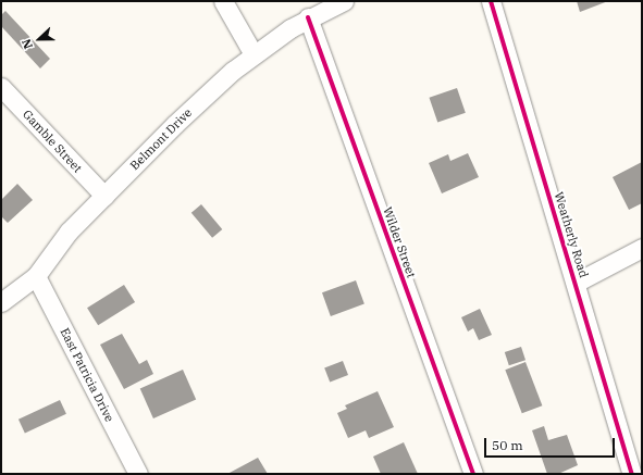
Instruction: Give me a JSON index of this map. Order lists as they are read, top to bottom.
{
  "streets": {
    "street": [
      "Belmont Drive",
      "Gamble Street",
      "Weatherly Road",
      "Wilder Street",
      "East Patricia Drive"
    ]
  },
  "crossings": [
    ["Belmont Drive", "Gamble Street"],
    ["Belmont Drive", "Wilder Street"],
    ["Belmont Drive", "East Patricia Drive"]
  ],
  "scale_bar": "50 m",
  "north": "left"
}
